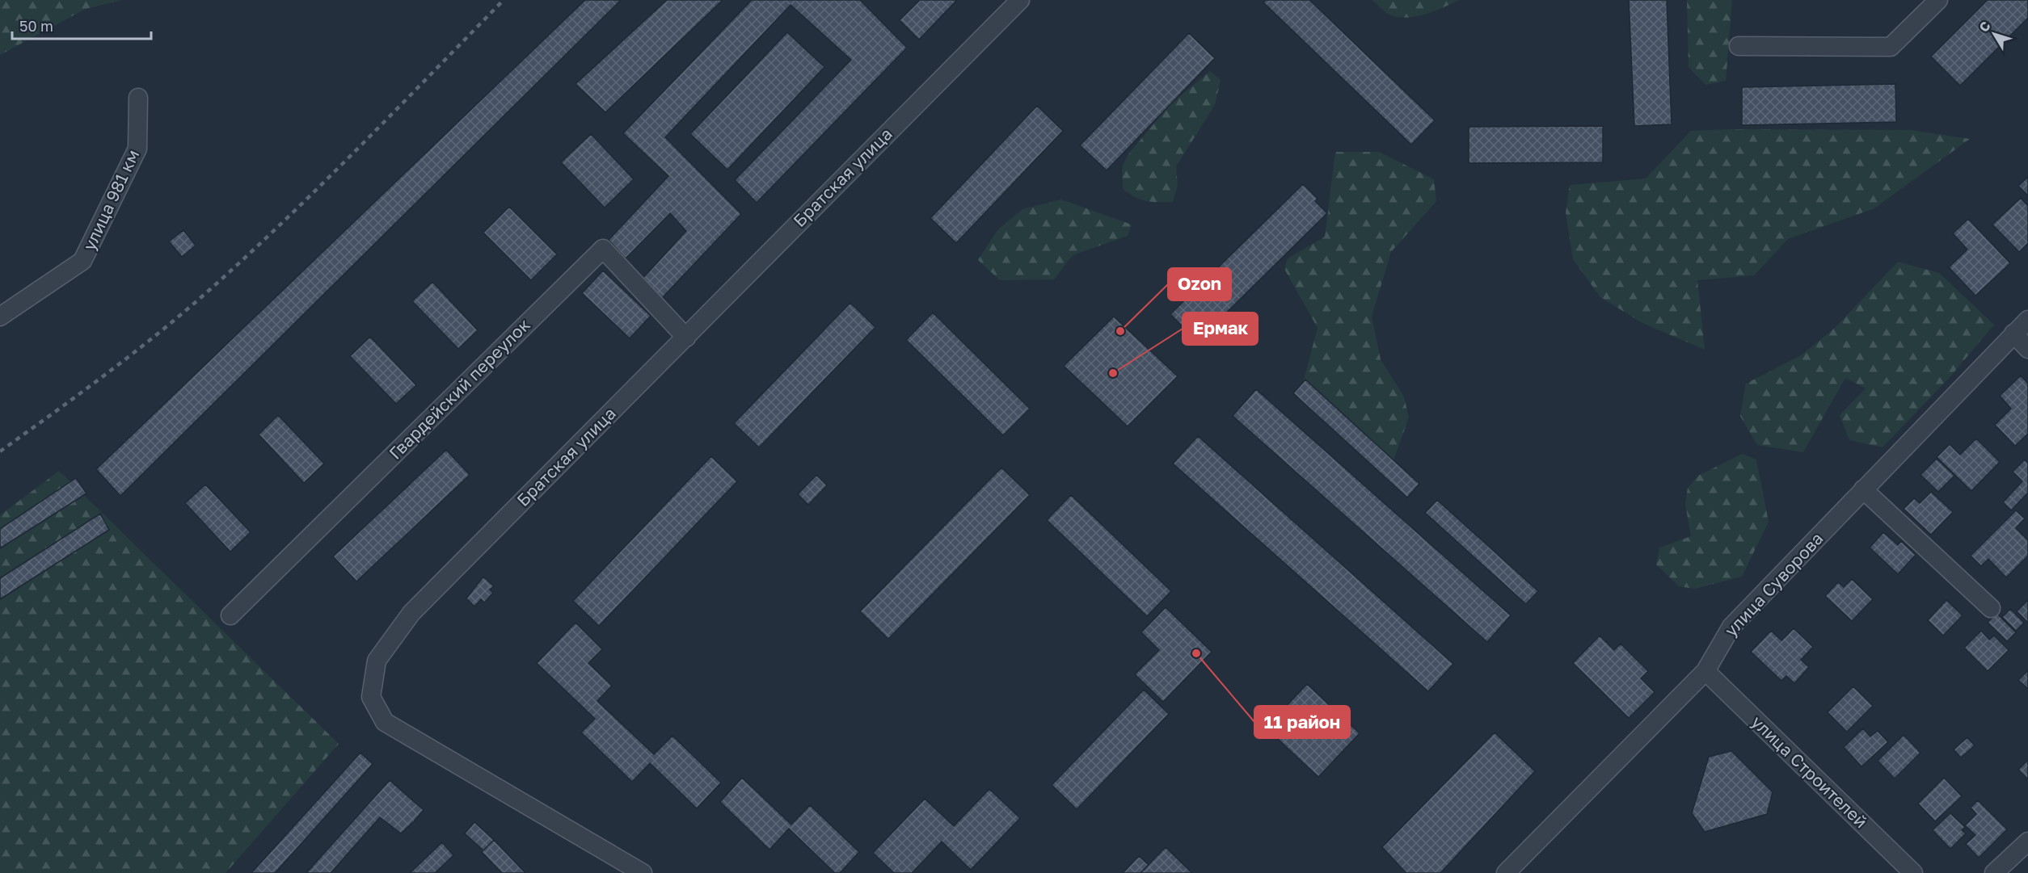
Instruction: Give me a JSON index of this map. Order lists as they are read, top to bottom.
{
  "streets": {
    "street": [
      "Братская улица",
      "улица 981 км",
      "Гвардейский переулок",
      "улица Суворова",
      "улица Строителей"
    ]
  },
  "crossings": [
    ["Братская улица", "Гвардейский переулок"],
    ["улица Суворова", "улица Строителей"]
  ],
  "places": ["Ozon", "Ермак", "11 район"],
  "scale_bar": "50 m",
  "north": "top left"
}
